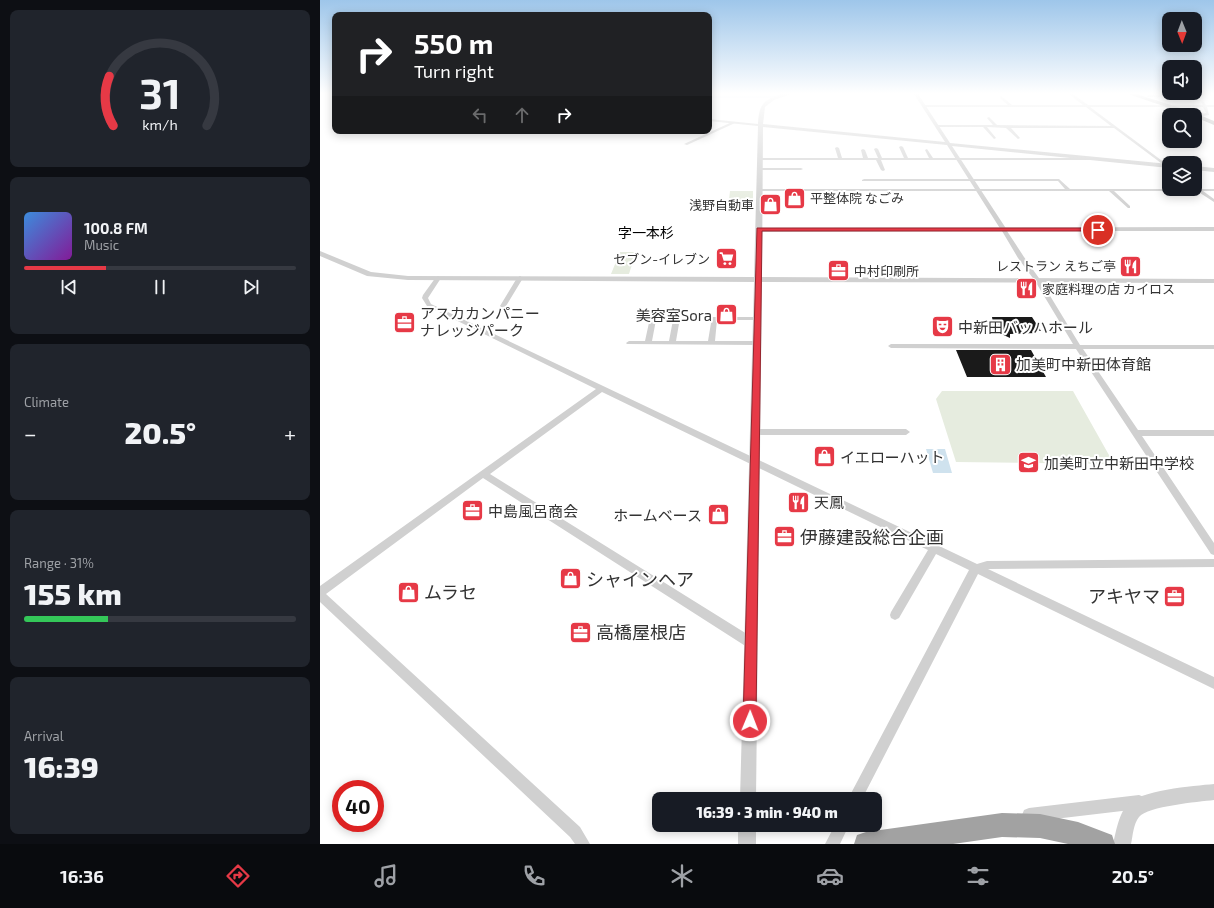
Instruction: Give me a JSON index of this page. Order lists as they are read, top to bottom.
{
  "districts": ["字一本杉"],
  "places": {
    "shop": [
      "平整体院 なごみ",
      "浅野自動車",
      "美容室Sora",
      "イエローハット",
      "ホームベース",
      "シャインヘア",
      "ムラセ"
    ],
    "supermarket": ["セブン-イレブン"],
    "restaurant": ["レストラン えちご亭", "家庭料理の店 カイロス", "天鳳"],
    "office": [
      "中村印刷所",
      "アスカカンパニー ナレッジパーク",
      "中島風呂商会",
      "伊藤建設総合企画",
      "アキヤマ",
      "高橋屋根店"
    ],
    "theatre": ["中新田バッハホール"],
    "building": ["加美町中新田体育館"],
    "school or university": ["加美町立中新田中学校"]
  },
  "north": "bottom",
  "page": {
    "turn": ["550 m", "Turn right"],
    "song": ["100.8 FM", "Music"],
    "tile": [
      "Climate",
      ["Range · 31%", "155 km"],
      ["Arrival", "16:39"]
    ],
    "heat": ["−", "20.5°", "+"],
    "limit": "40",
    "trip": "16:39 · 3 min · 940 m",
    "tabs": ["16:36", "20.5°"],
    "gauge": ["31", "km/h"]
  }
}
